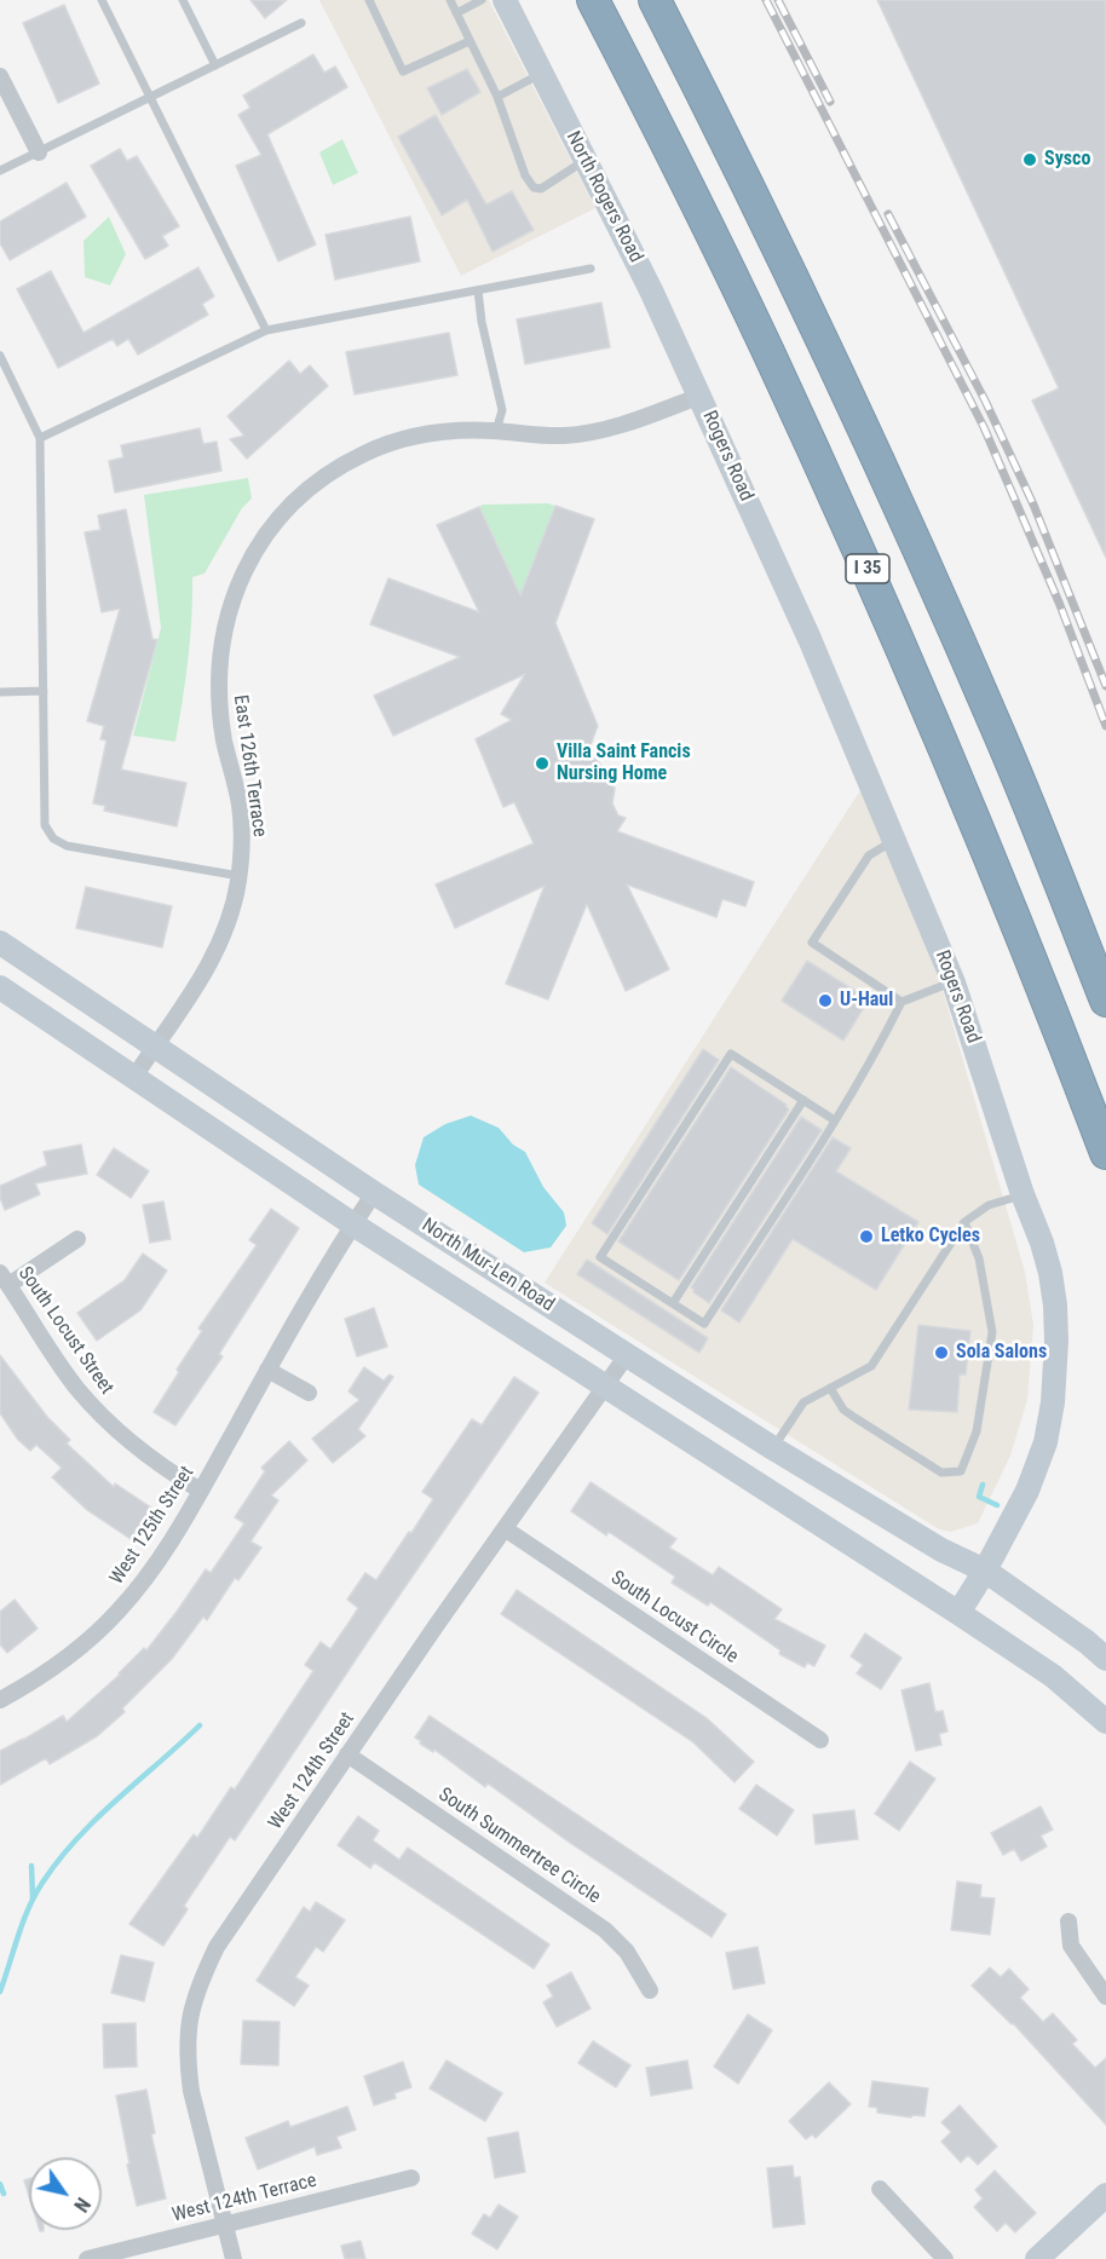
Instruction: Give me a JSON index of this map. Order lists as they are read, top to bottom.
{
  "streets": {
    "highway": ["I 35"],
    "main road": ["North Rogers Road", "Rogers Road", "North Mur-Len Road"],
    "street": [
      "East 126th Terrace",
      "South Locust Street",
      "West 125th Street",
      "South Locust Circle",
      "West 124th Street",
      "South Summertree Circle",
      "West 124th Terrace"
    ]
  },
  "crossings": [
    ["North Rogers Road", "Rogers Road"],
    ["North Rogers Road", "East 126th Terrace"],
    ["Rogers Road", "East 126th Terrace"],
    ["Rogers Road", "North Mur-Len Road"],
    ["East 126th Terrace", "North Mur-Len Road"],
    ["North Mur-Len Road", "West 125th Street"],
    ["North Mur-Len Road", "West 124th Street"],
    ["South Locust Street", "West 125th Street"],
    ["South Locust Circle", "West 124th Street"],
    ["West 124th Street", "South Summertree Circle"],
    ["West 124th Street", "West 124th Terrace"]
  ],
  "places": [
    "Sysco",
    "Villa Saint Fancis Nursing Home",
    "U-Haul",
    "Letko Cycles",
    "Sola Salons"
  ],
  "north": "bottom right"
}
